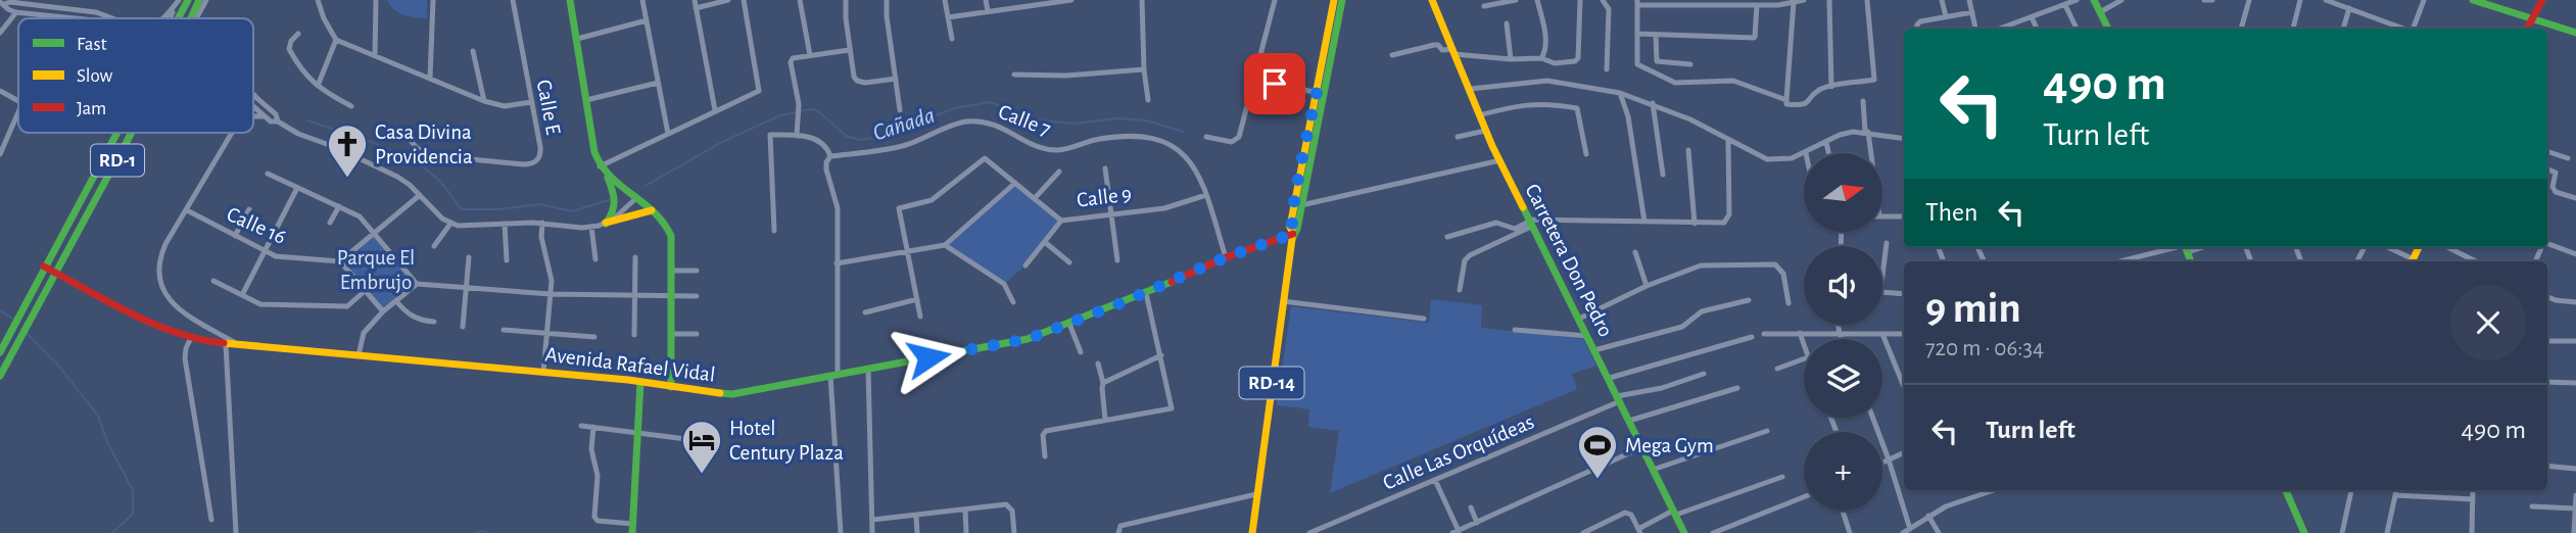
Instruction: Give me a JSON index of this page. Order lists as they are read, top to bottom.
{
  "streets": {
    "main road": [
      "RD-1",
      "Carretera Don Pedro",
      "Avenida Rafael Vidal",
      "RD-14"
    ],
    "street": [
      "Calle E",
      "Calle 7",
      "Calle 9",
      "Calle 16",
      "Calle Las Orquídeas"
    ]
  },
  "crossings": [
    ["Calle 7", "Calle 9"],
    ["Calle 7", "Avenida Rafael Vidal"],
    ["RD-1", "Avenida Rafael Vidal"],
    ["Carretera Don Pedro", "Calle Las Orquídeas"],
    ["Avenida Rafael Vidal", "RD-14"]
  ],
  "water": ["Cañada"],
  "parks": ["Parque El Embrujo"],
  "places": {
    "church": ["Casa Divina Providencia"],
    "hotel": ["Hotel Century Plaza"],
    "sports": ["Mega Gym"]
  },
  "legend": ["Fast", "Slow", "Jam"],
  "north": "right",
  "page": {
    "turn": ["490 m", "Turn left"],
    "map_buttons": "+",
    "then": "Then",
    "heading": ["9 min", "720 m · 06:34"],
    "list": [
      {
        "name": "Turn left",
        "value": "490 m"
      }
    ]
  }
}
